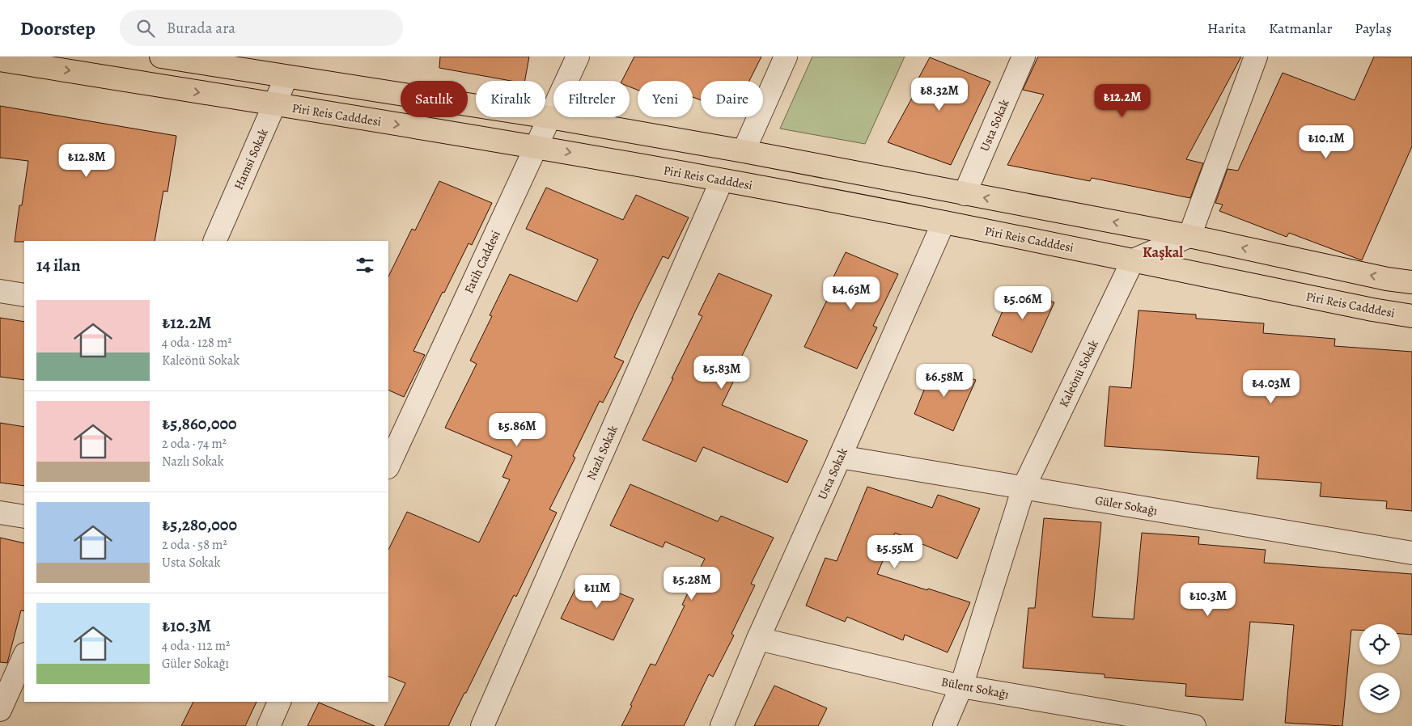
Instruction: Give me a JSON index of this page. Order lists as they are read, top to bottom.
{
  "streets": {
    "main road": ["Piri Reis Cadddesi"],
    "street": [
      "Usta Sokak",
      "Hamsi Sokak",
      "Fatih Caddesi",
      "Kaleönü Sokak",
      "Nazlı Sokak",
      "Güler Sokağı",
      "Bülent Sokağı"
    ]
  },
  "crossings": [
    ["Piri Reis Cadddesi", "Usta Sokak"],
    ["Piri Reis Cadddesi", "Hamsi Sokak"],
    ["Piri Reis Cadddesi", "Fatih Caddesi"],
    ["Piri Reis Cadddesi", "Kaleönü Sokak"],
    ["Piri Reis Cadddesi", "Nazlı Sokak"],
    ["Usta Sokak", "Güler Sokağı"],
    ["Usta Sokak", "Bülent Sokağı"],
    ["Kaleönü Sokak", "Güler Sokağı"],
    ["Kaleönü Sokak", "Bülent Sokağı"]
  ],
  "districts": ["Kaşkal"],
  "page": {
    "header": "Doorstep",
    "search": "Burada ara",
    "nav": ["Harita", "Katmanlar", "Paylaş"],
    "price": [
      "₺8.32M",
      "₺12.2M",
      "₺10.1M",
      "₺12.8M",
      "₺4.63M",
      "₺5.06M",
      "₺5.83M",
      "₺6.58M",
      "₺4.03M",
      "₺5.86M",
      "₺5.55M",
      "₺5.28M",
      "₺11M",
      "₺10.3M"
    ],
    "chip": [
      "Satılık",
      "Kiralık",
      "Filtreler",
      "Yeni",
      "Daire"
    ],
    "heading": "14 ilan",
    "list": [
      {
        "name": "₺12.2M",
        "note": "4 oda · 128 m² · Kaleönü Sokak"
      },
      {
        "name": "₺5,860,000",
        "note": "2 oda · 74 m² · Nazlı Sokak"
      },
      {
        "name": "₺5,280,000",
        "note": "2 oda · 58 m² · Usta Sokak"
      },
      {
        "name": "₺10.3M",
        "note": "4 oda · 112 m² · Güler Sokağı"
      }
    ]
  }
}
